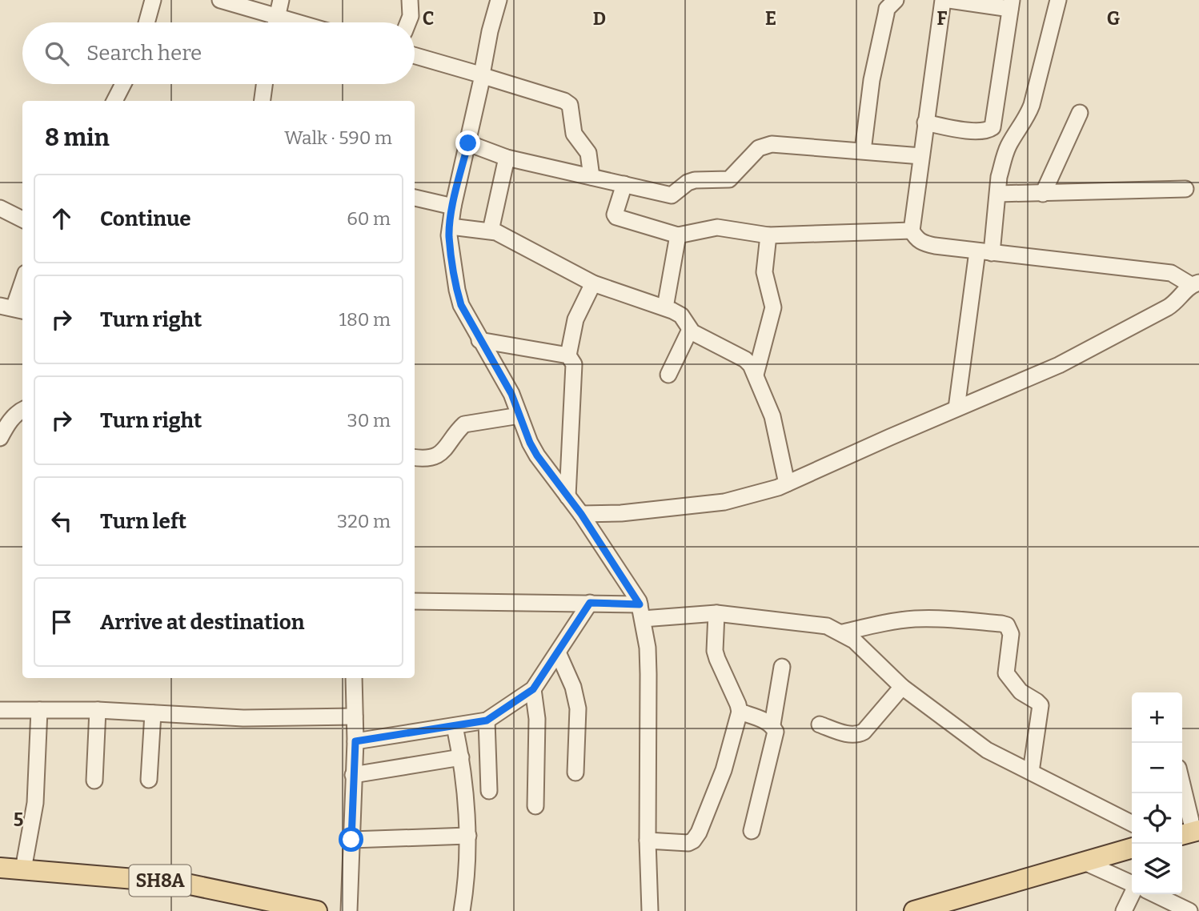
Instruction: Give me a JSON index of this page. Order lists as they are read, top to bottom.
{
  "streets": {
    "main road": ["SH8A"]
  },
  "page": {
    "search": "Search here",
    "heading": ["8 min", "Walk · 590 m"],
    "list": [
      ["Continue", "60 m"],
      ["Turn right", "180 m"],
      ["Turn right", "30 m"],
      ["Turn left", "320 m"],
      "Arrive at destination"
    ],
    "map_buttons": ["+", "−"]
  },
  "grid": {
    "columns": [
      "C",
      "D",
      "E",
      "F",
      "G"
    ],
    "rows": ["5"]
  }
}
